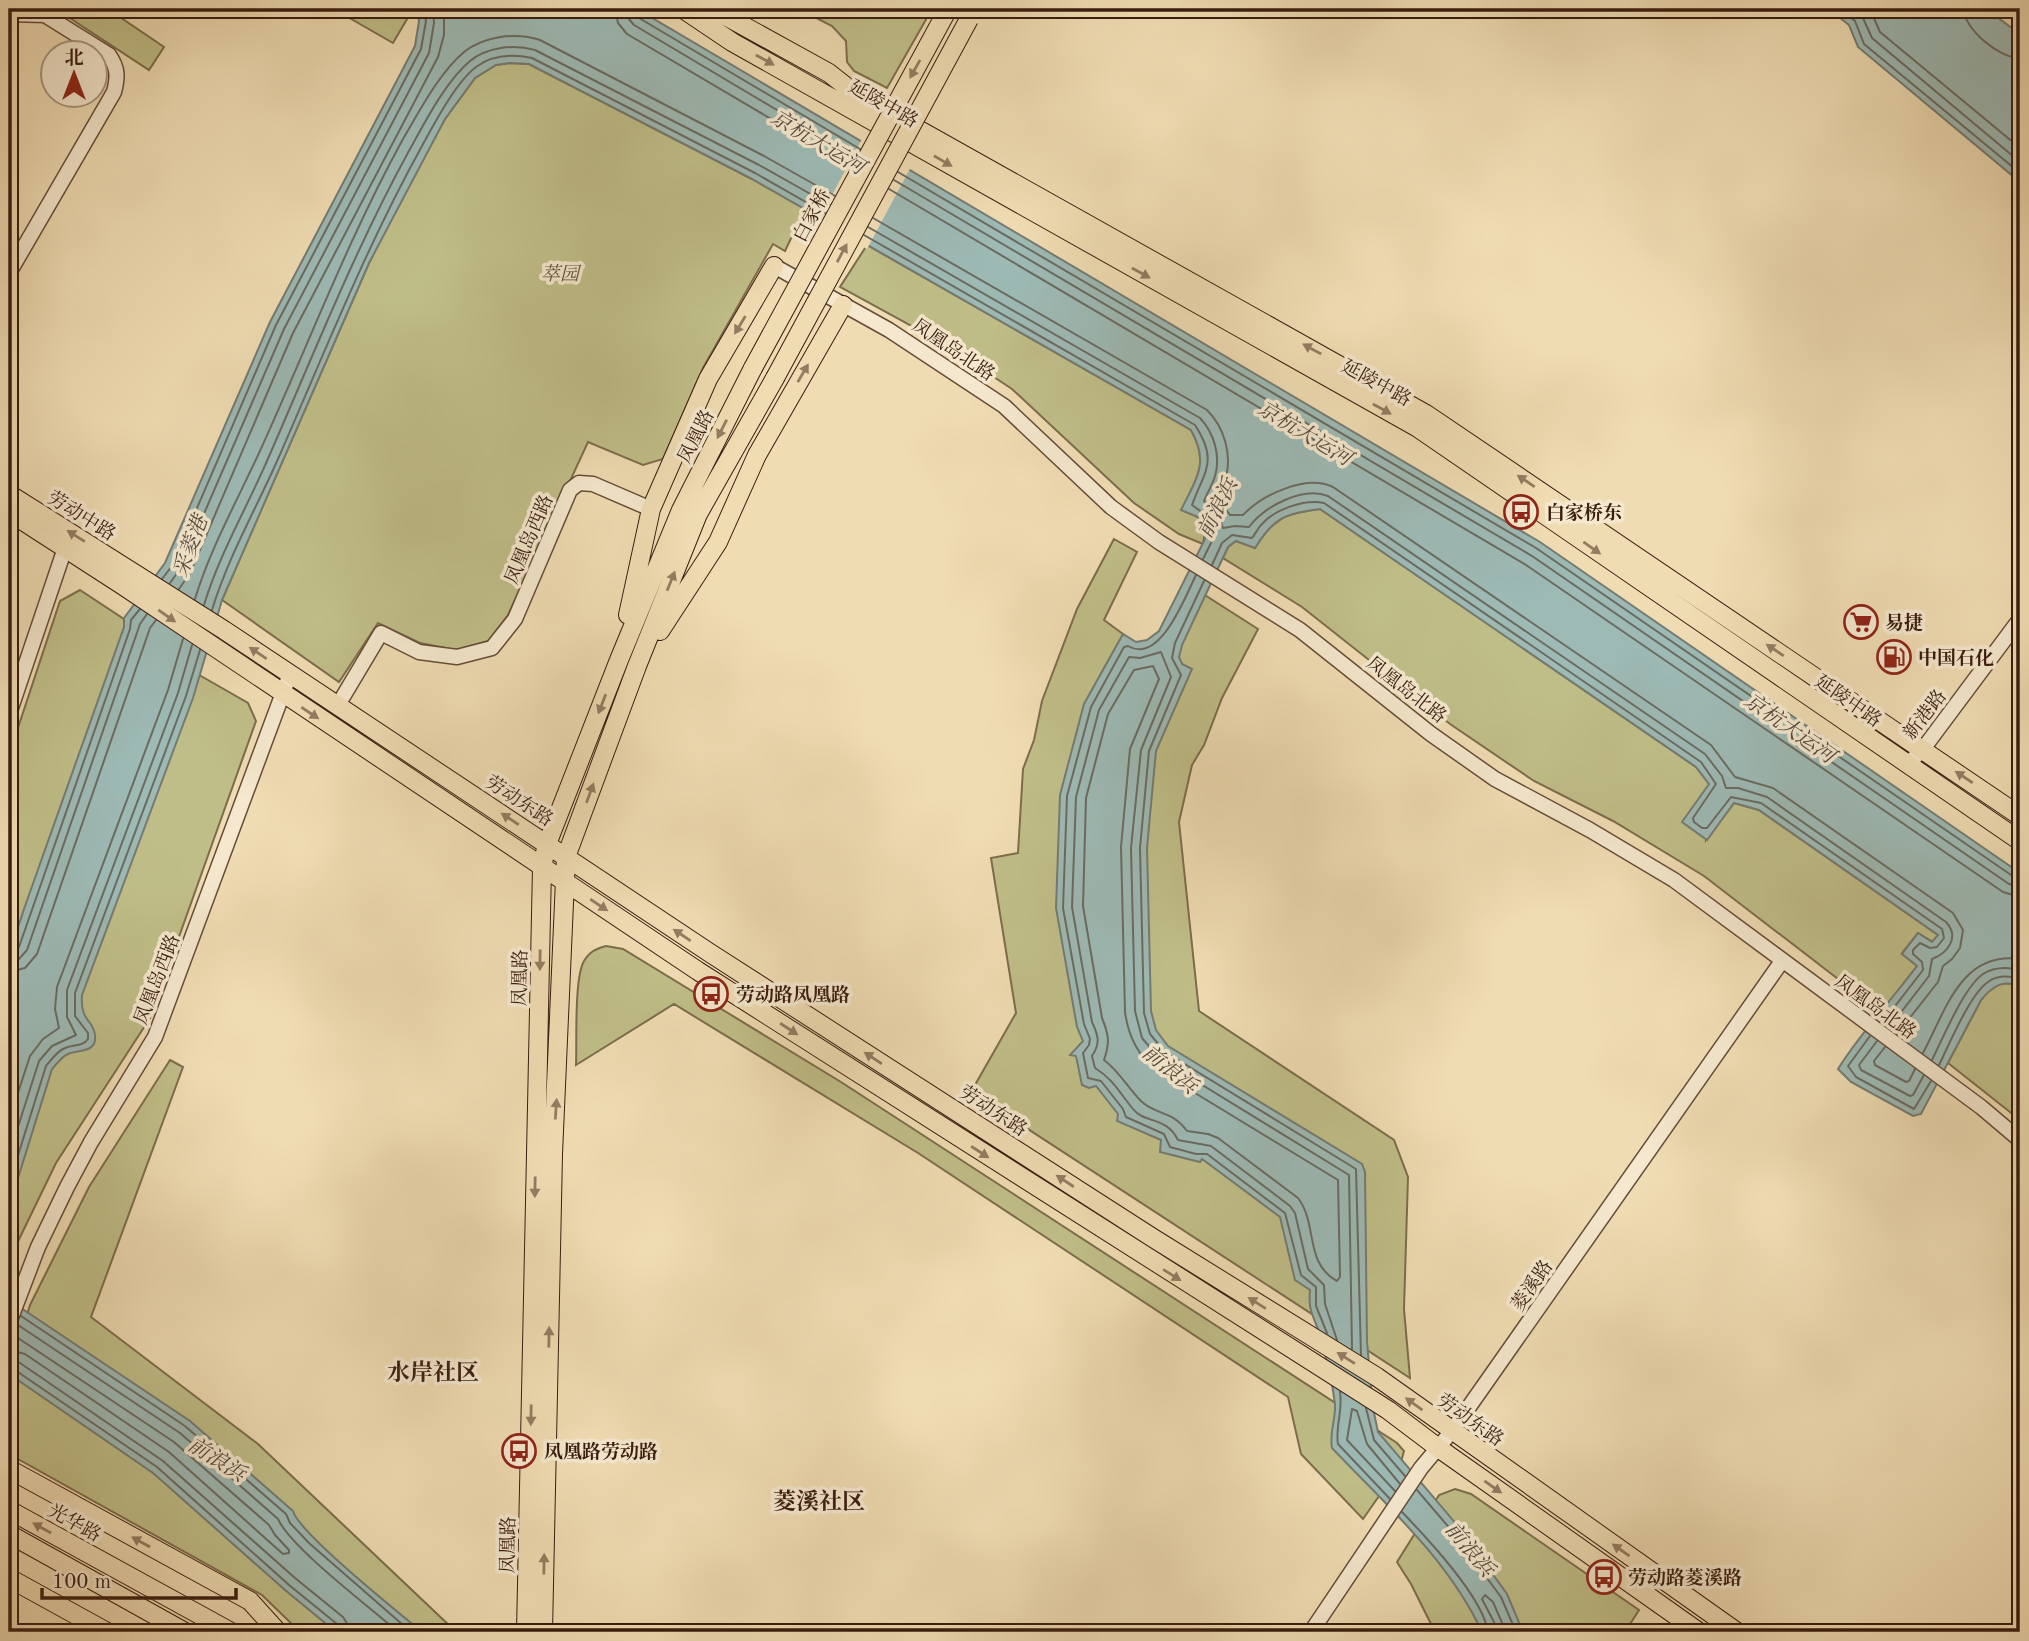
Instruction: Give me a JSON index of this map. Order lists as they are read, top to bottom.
{
  "streets": {
    "main road": [
      "延陵中路",
      "白家桥",
      "凤凰路",
      "劳动中路",
      "劳动东路",
      "光华路"
    ],
    "street": [
      "凤凰岛北路",
      "凤凰岛西路",
      "新港路",
      "菱溪路"
    ]
  },
  "crossings": [
    ["延陵中路", "新港路"],
    ["白家桥", "凤凰路"],
    ["凤凰岛北路", "菱溪路"],
    ["凤凰路", "劳动东路"],
    ["劳动中路", "劳动东路"],
    ["凤凰岛西路", "劳动东路"],
    ["劳动东路", "菱溪路"]
  ],
  "districts": ["水岸社区", "菱溪社区"],
  "water": ["京杭大运河", "前浪浜", "采菱港"],
  "parks": ["萃园"],
  "places": {
    "bus stop": [
      "白家桥东",
      "劳动路凤凰路",
      "凤凰路劳动路",
      "劳动路菱溪路"
    ],
    "supermarket": ["易捷"],
    "fuel station": ["中国石化"]
  },
  "scale_bar": "100 m",
  "north": "top"
}
